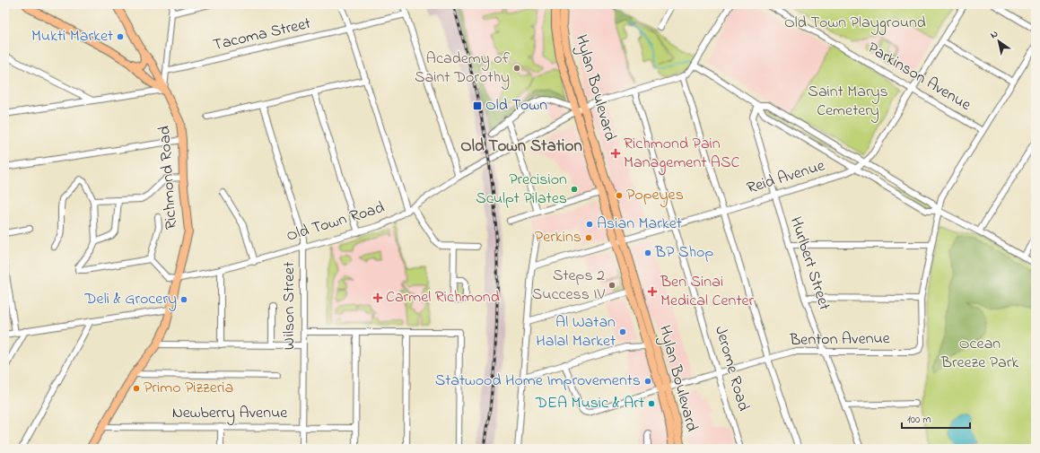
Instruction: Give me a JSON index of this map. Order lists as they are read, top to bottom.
{
  "streets": {
    "main road": ["Hylan Boulevard", "Richmond Road"],
    "street": [
      "Tacoma Street",
      "Parkinson Avenue",
      "Reid Avenue",
      "Old Town Road",
      "Hurlbert Street",
      "Wilson Street",
      "Benton Avenue",
      "Jerome Road",
      "Newberry Avenue"
    ]
  },
  "crossings": [
    ["Parkinson Avenue", "Reid Avenue"],
    ["Hylan Boulevard", "Reid Avenue"],
    ["Hylan Boulevard", "Old Town Road"],
    ["Hylan Boulevard", "Benton Avenue"],
    ["Richmond Road", "Old Town Road"],
    ["Richmond Road", "Newberry Avenue"],
    ["Reid Avenue", "Hurlbert Street"],
    ["Reid Avenue", "Jerome Road"],
    ["Old Town Road", "Wilson Street"],
    ["Old Town Road", "Jerome Road"],
    ["Hurlbert Street", "Benton Avenue"],
    ["Wilson Street", "Newberry Avenue"],
    ["Benton Avenue", "Jerome Road"]
  ],
  "districts": ["Old Town Station"],
  "parks": ["Old Town Playground", "Saint Marys Cemetery", "Ocean Breeze Park"],
  "places": {
    "other": [
      "Mukti Market",
      "Academy of Saint Dorothy",
      "Precision Sculpt Pilates",
      "Popeyes",
      "Asian Market",
      "Perkins",
      "BP Shop",
      "Steps 2 Success IV",
      "Deli & Grocery",
      "Al Watan Halal Market",
      "Statwood Home Improvements",
      "Primo Pizzeria",
      "DEA Music & Art"
    ],
    "transit": ["Old Town"],
    "health": ["Richmond Pain Management ASC", "Ben Sinai Medical Center", "Carmel Richmond"]
  },
  "scale_bar": "100 m",
  "north": "top left"
}
